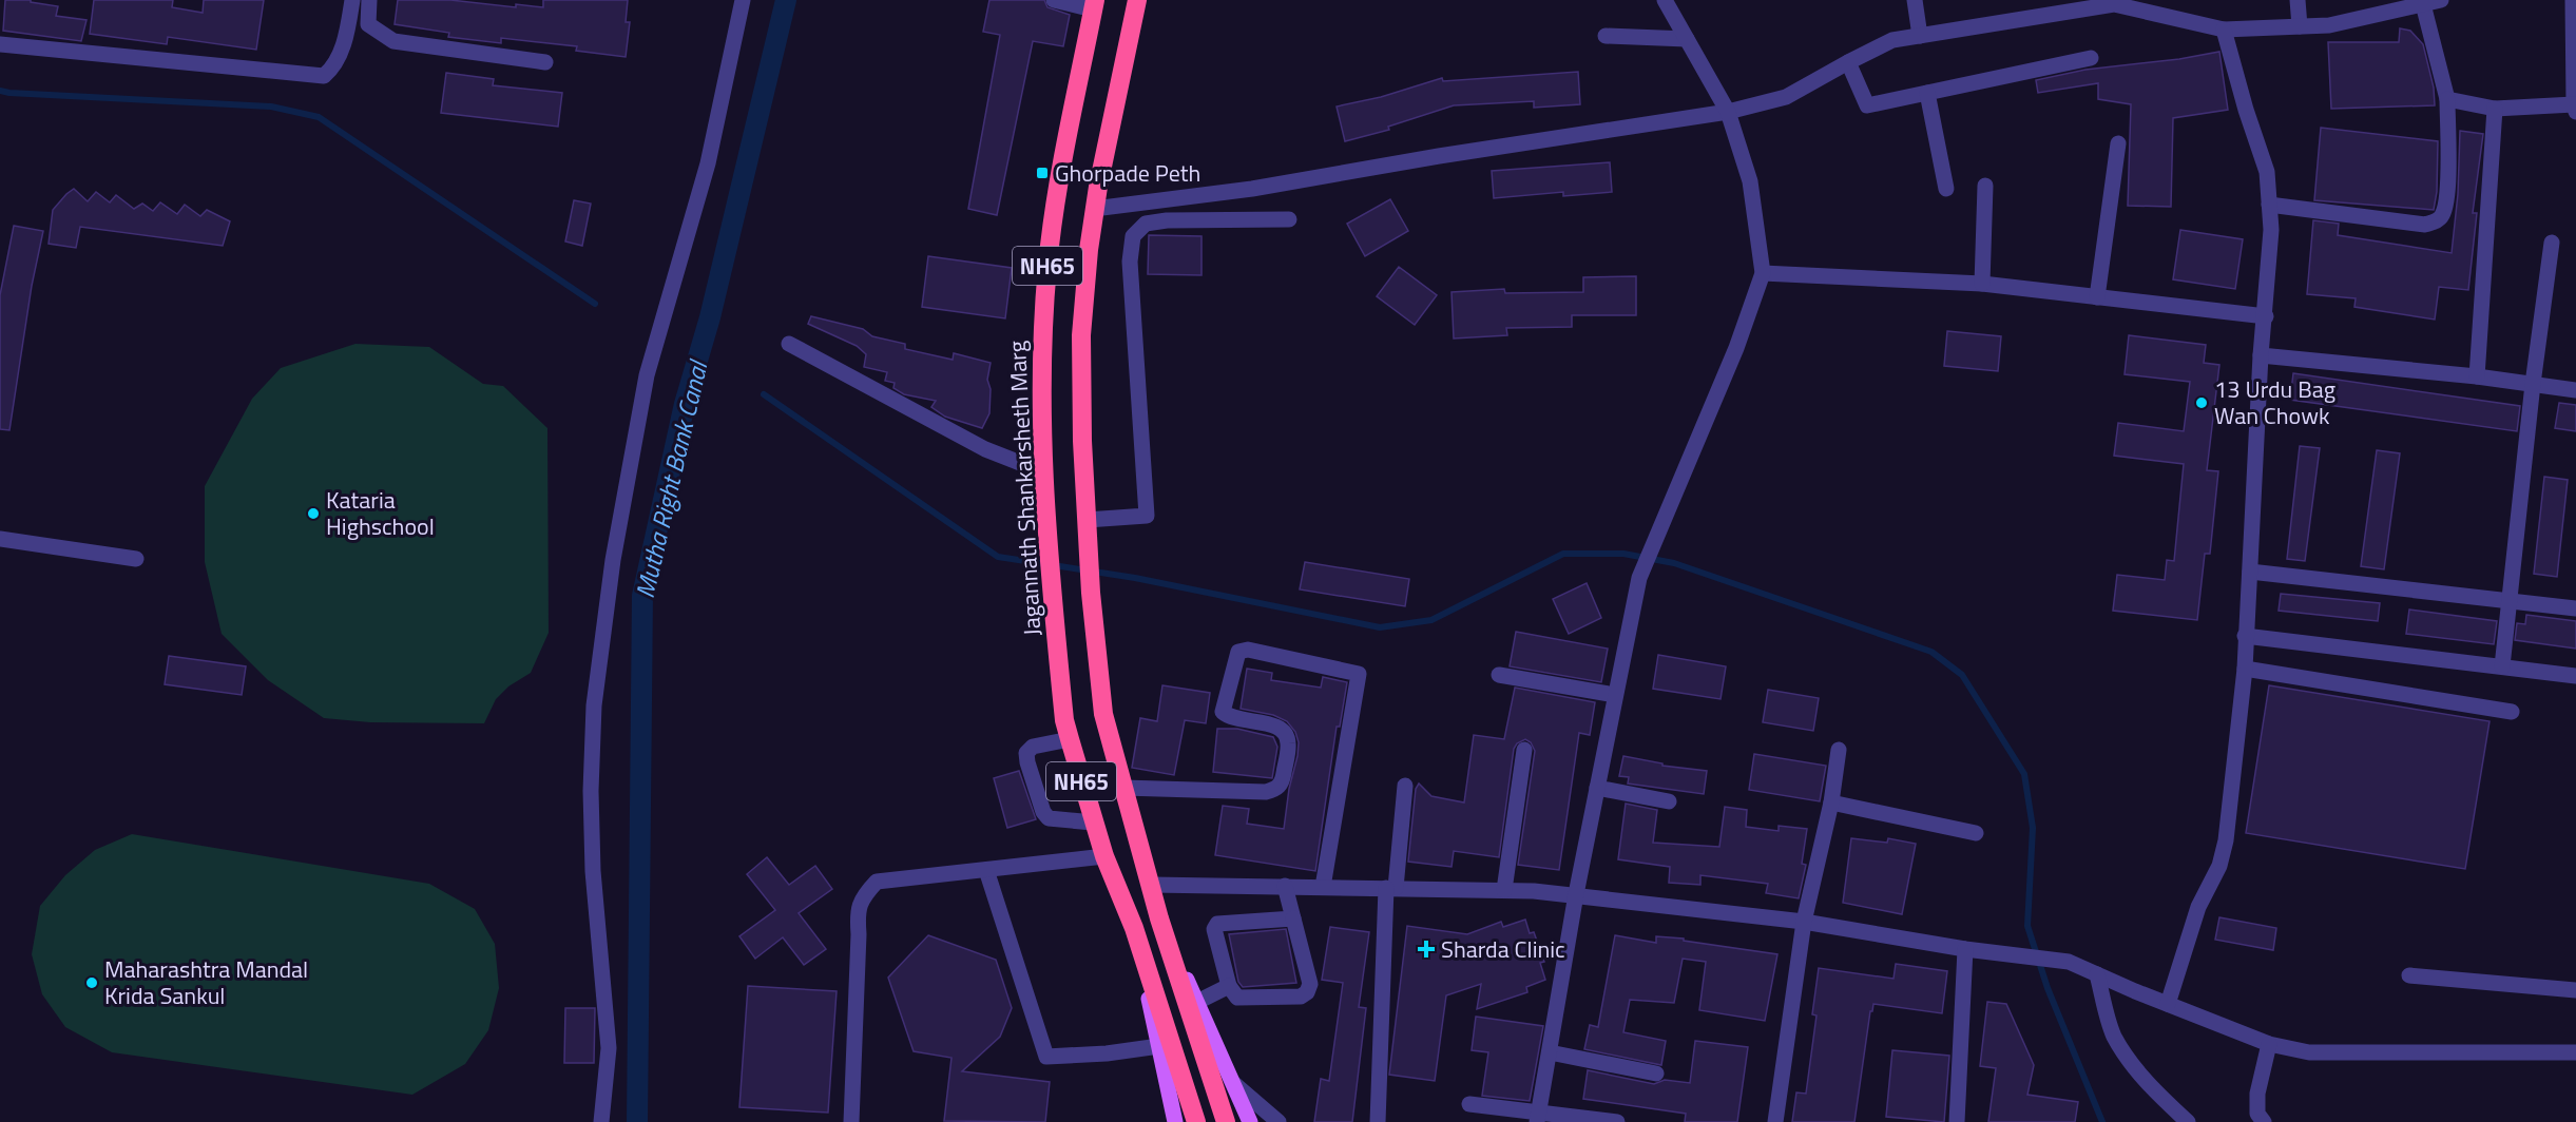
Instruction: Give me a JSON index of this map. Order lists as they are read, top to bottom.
{
  "streets": {
    "highway": ["NH65", "Jagannath Shankarsheth Marg"]
  },
  "water": ["Mutha Right Bank Canal"],
  "places": {
    "transit": ["Ghorpade Peth"],
    "other": ["13 Urdu Bag Wan Chowk", "Kataria Highschool", "Maharashtra Mandal Krida Sankul"],
    "health": ["Sharda Clinic"]
  }
}
